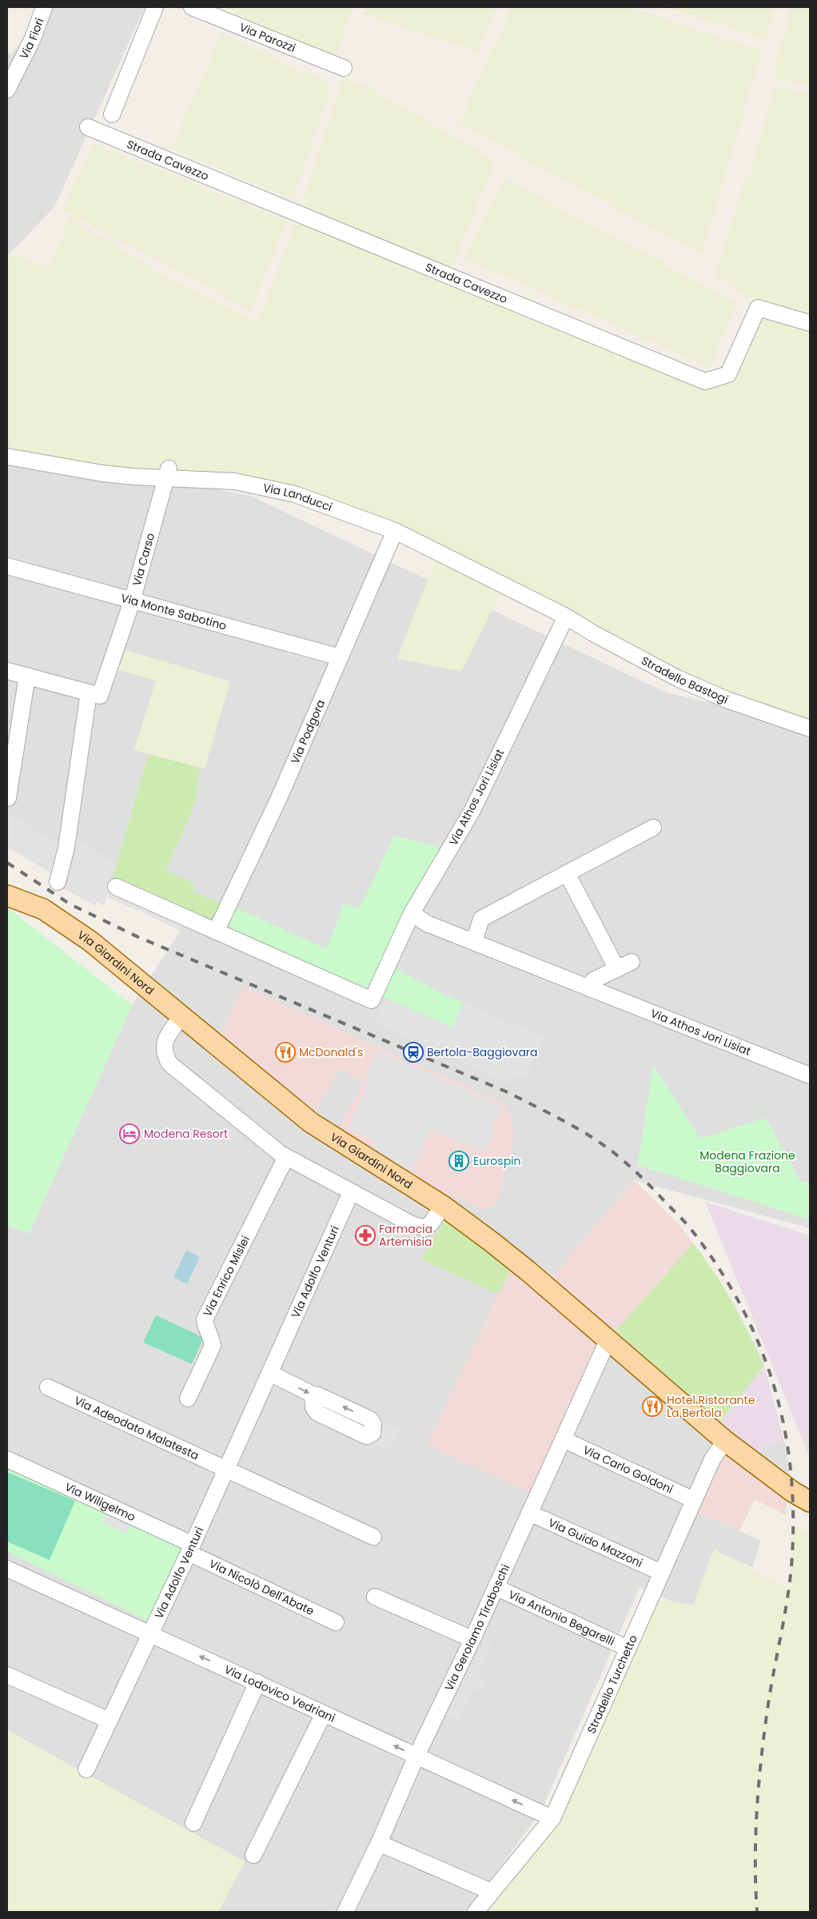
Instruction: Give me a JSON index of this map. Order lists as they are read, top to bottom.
{
  "streets": {
    "main road": ["Via Giardini Nord"],
    "street": [
      "Via Fiori",
      "Via Parozzi",
      "Strada Cavezzo",
      "Via Landucci",
      "Via Carso",
      "Via Monte Sabotino",
      "Stradello Bastogi",
      "Via Podgora",
      "Via Athos Jori Lisiat",
      "Via Adolfo Venturi",
      "Via Enrico Mislei",
      "Via Adeodato Malatesta",
      "Via Carlo Goldoni",
      "Via Wiligelmo",
      "Via Guido Mazzoni",
      "Via Nicolò Dell'Abate",
      "Via Antonio Begarelli",
      "Via Gerolamo Tiraboschi",
      "Stradello Turchetto",
      "Via Lodovico Vedriani"
    ]
  },
  "crossings": [
    ["Via Landucci", "Via Carso"],
    ["Via Landucci", "Stradello Bastogi"],
    ["Via Landucci", "Via Podgora"],
    ["Via Landucci", "Via Athos Jori Lisiat"],
    ["Via Carso", "Via Monte Sabotino"],
    ["Via Monte Sabotino", "Via Podgora"],
    ["Stradello Bastogi", "Via Athos Jori Lisiat"],
    ["Via Giardini Nord", "Via Gerolamo Tiraboschi"],
    ["Via Giardini Nord", "Stradello Turchetto"],
    ["Via Adolfo Venturi", "Via Adeodato Malatesta"],
    ["Via Adolfo Venturi", "Via Wiligelmo"],
    ["Via Adolfo Venturi", "Via Nicolò Dell'Abate"],
    ["Via Adolfo Venturi", "Via Lodovico Vedriani"],
    ["Via Carlo Goldoni", "Via Gerolamo Tiraboschi"],
    ["Via Carlo Goldoni", "Stradello Turchetto"],
    ["Via Wiligelmo", "Via Nicolò Dell'Abate"],
    ["Via Guido Mazzoni", "Via Gerolamo Tiraboschi"],
    ["Via Guido Mazzoni", "Stradello Turchetto"],
    ["Via Antonio Begarelli", "Via Gerolamo Tiraboschi"],
    ["Via Antonio Begarelli", "Stradello Turchetto"],
    ["Via Gerolamo Tiraboschi", "Via Lodovico Vedriani"],
    ["Stradello Turchetto", "Via Lodovico Vedriani"]
  ],
  "parks": ["Modena Frazione Baggiovara"],
  "places": {
    "restaurant": ["McDonald's", "Hotel Ristorante La Bertola"],
    "station": ["Bertola-Baggiovara"],
    "hotel": ["Modena Resort"],
    "building": ["Eurospin"],
    "pharmacy": ["Farmacia Artemisia"]
  }
}
